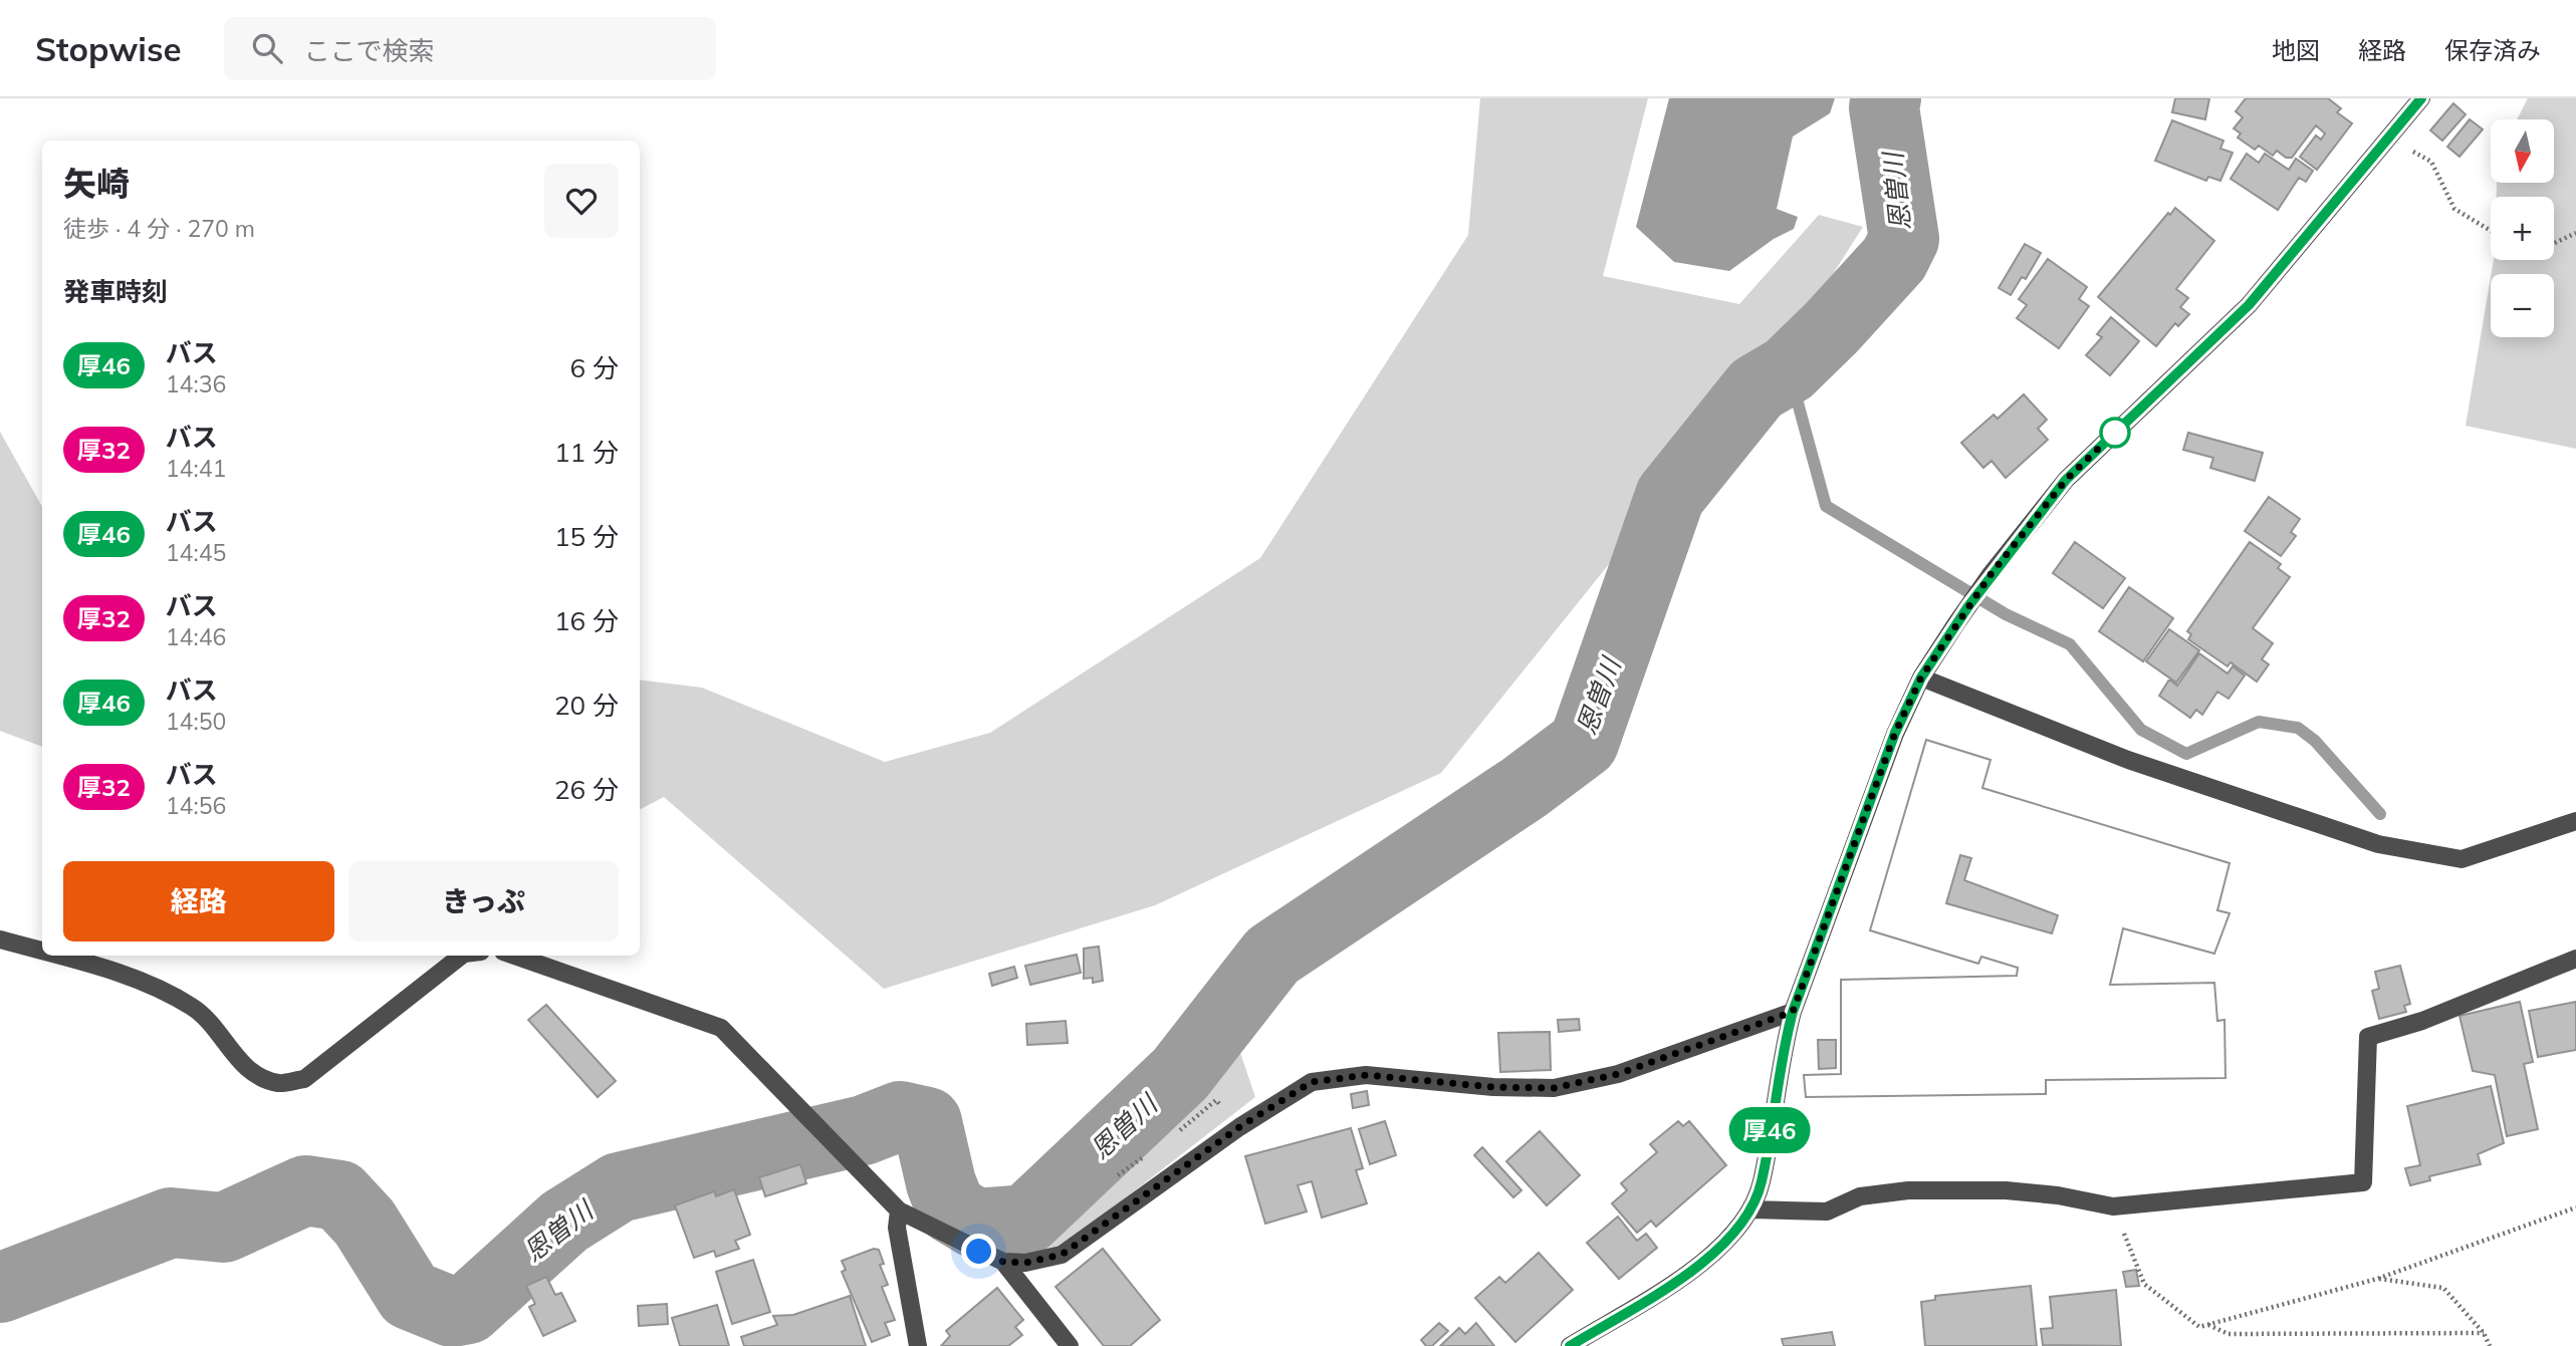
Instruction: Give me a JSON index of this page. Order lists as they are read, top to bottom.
{
  "water": ["恩曽川"],
  "lines": ["bus line 厚46"],
  "north": "bottom",
  "page": {
    "header": "Stopwise",
    "search": "ここで検索",
    "nav": ["地図", "経路", "保存済み"],
    "on_map": "厚46",
    "map_buttons": ["+", "−"],
    "heading": [
      ["矢崎", "徒歩 · 4 分 · 270 m"],
      "発車時刻"
    ],
    "list": [
      {
        "mark": "厚46",
        "name": "バス",
        "note": "14:36",
        "value": "6 分"
      },
      {
        "mark": "厚32",
        "name": "バス",
        "note": "14:41",
        "value": "11 分"
      },
      {
        "mark": "厚46",
        "name": "バス",
        "note": "14:45",
        "value": "15 分"
      },
      {
        "mark": "厚32",
        "name": "バス",
        "note": "14:46",
        "value": "16 分"
      },
      {
        "mark": "厚46",
        "name": "バス",
        "note": "14:50",
        "value": "20 分"
      },
      {
        "mark": "厚32",
        "name": "バス",
        "note": "14:56",
        "value": "26 分"
      }
    ],
    "buttons": ["経路", "きっぷ"]
  }
}
